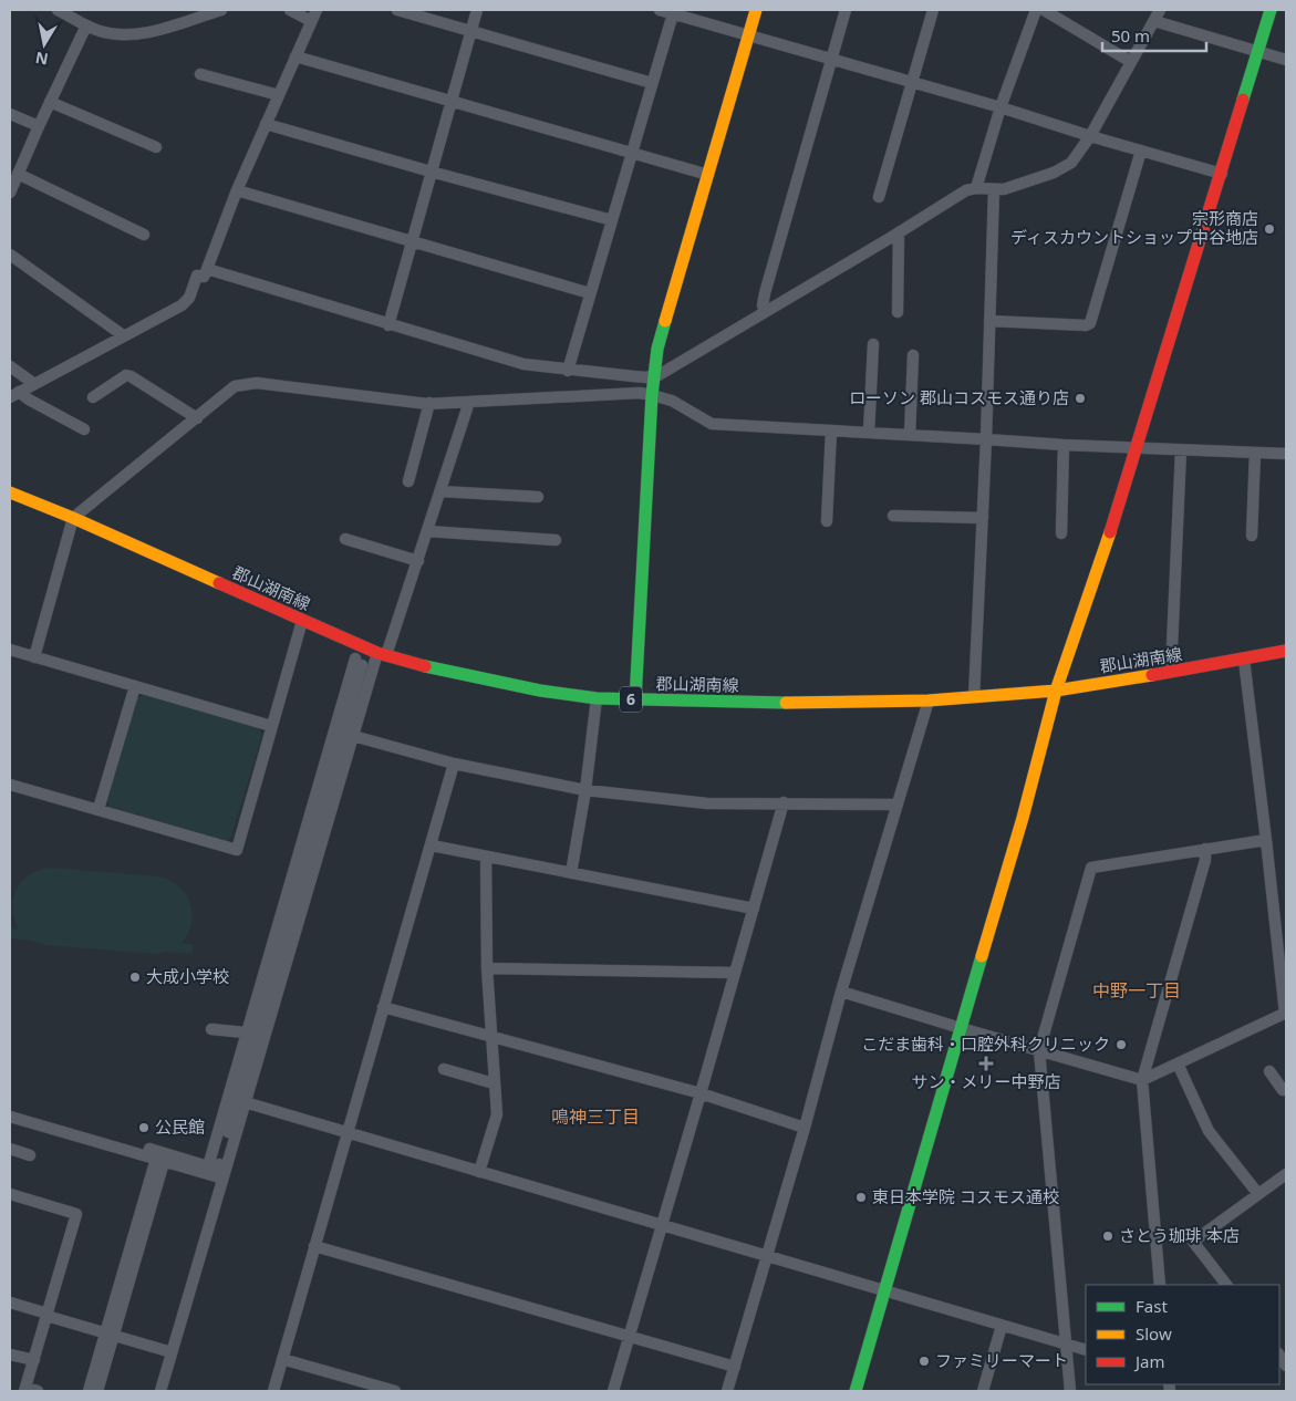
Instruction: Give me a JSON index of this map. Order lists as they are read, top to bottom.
{
  "streets": {
    "street": ["郡山湖南線", "6"]
  },
  "districts": ["中野一丁目", "鳴神三丁目"],
  "places": {
    "other": [
      "宗形商店 ディスカウントショップ中谷地店",
      "ローソン 郡山コスモス通り店",
      "大成小学校",
      "こだま歯科・口腔外科クリニック",
      "公民館",
      "東日本学院 コスモス通校",
      "さとう珈琲 本店",
      "ファミリーマート"
    ],
    "health": ["サン・メリー中野店"]
  },
  "legend": ["Fast", "Slow", "Jam"],
  "scale_bar": "50 m",
  "north": "bottom"
}
